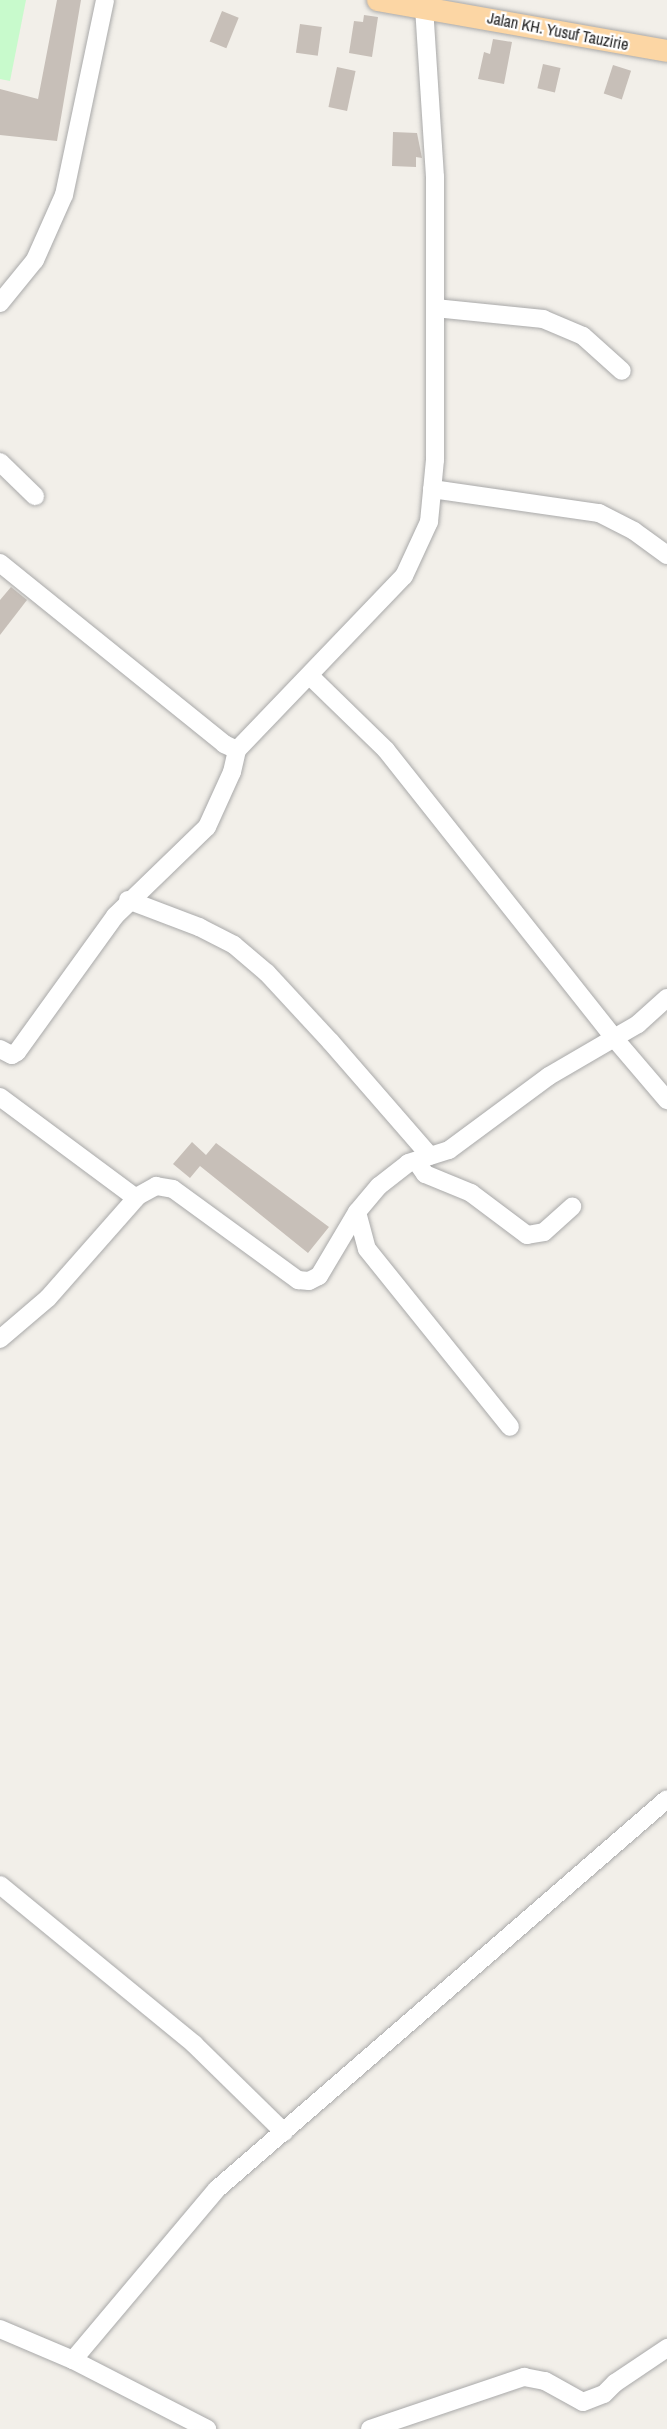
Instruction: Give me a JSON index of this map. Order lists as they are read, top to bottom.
{
  "streets": {
    "main road": ["Jalan KH. Yusuf Tauzirie"]
  }
}
